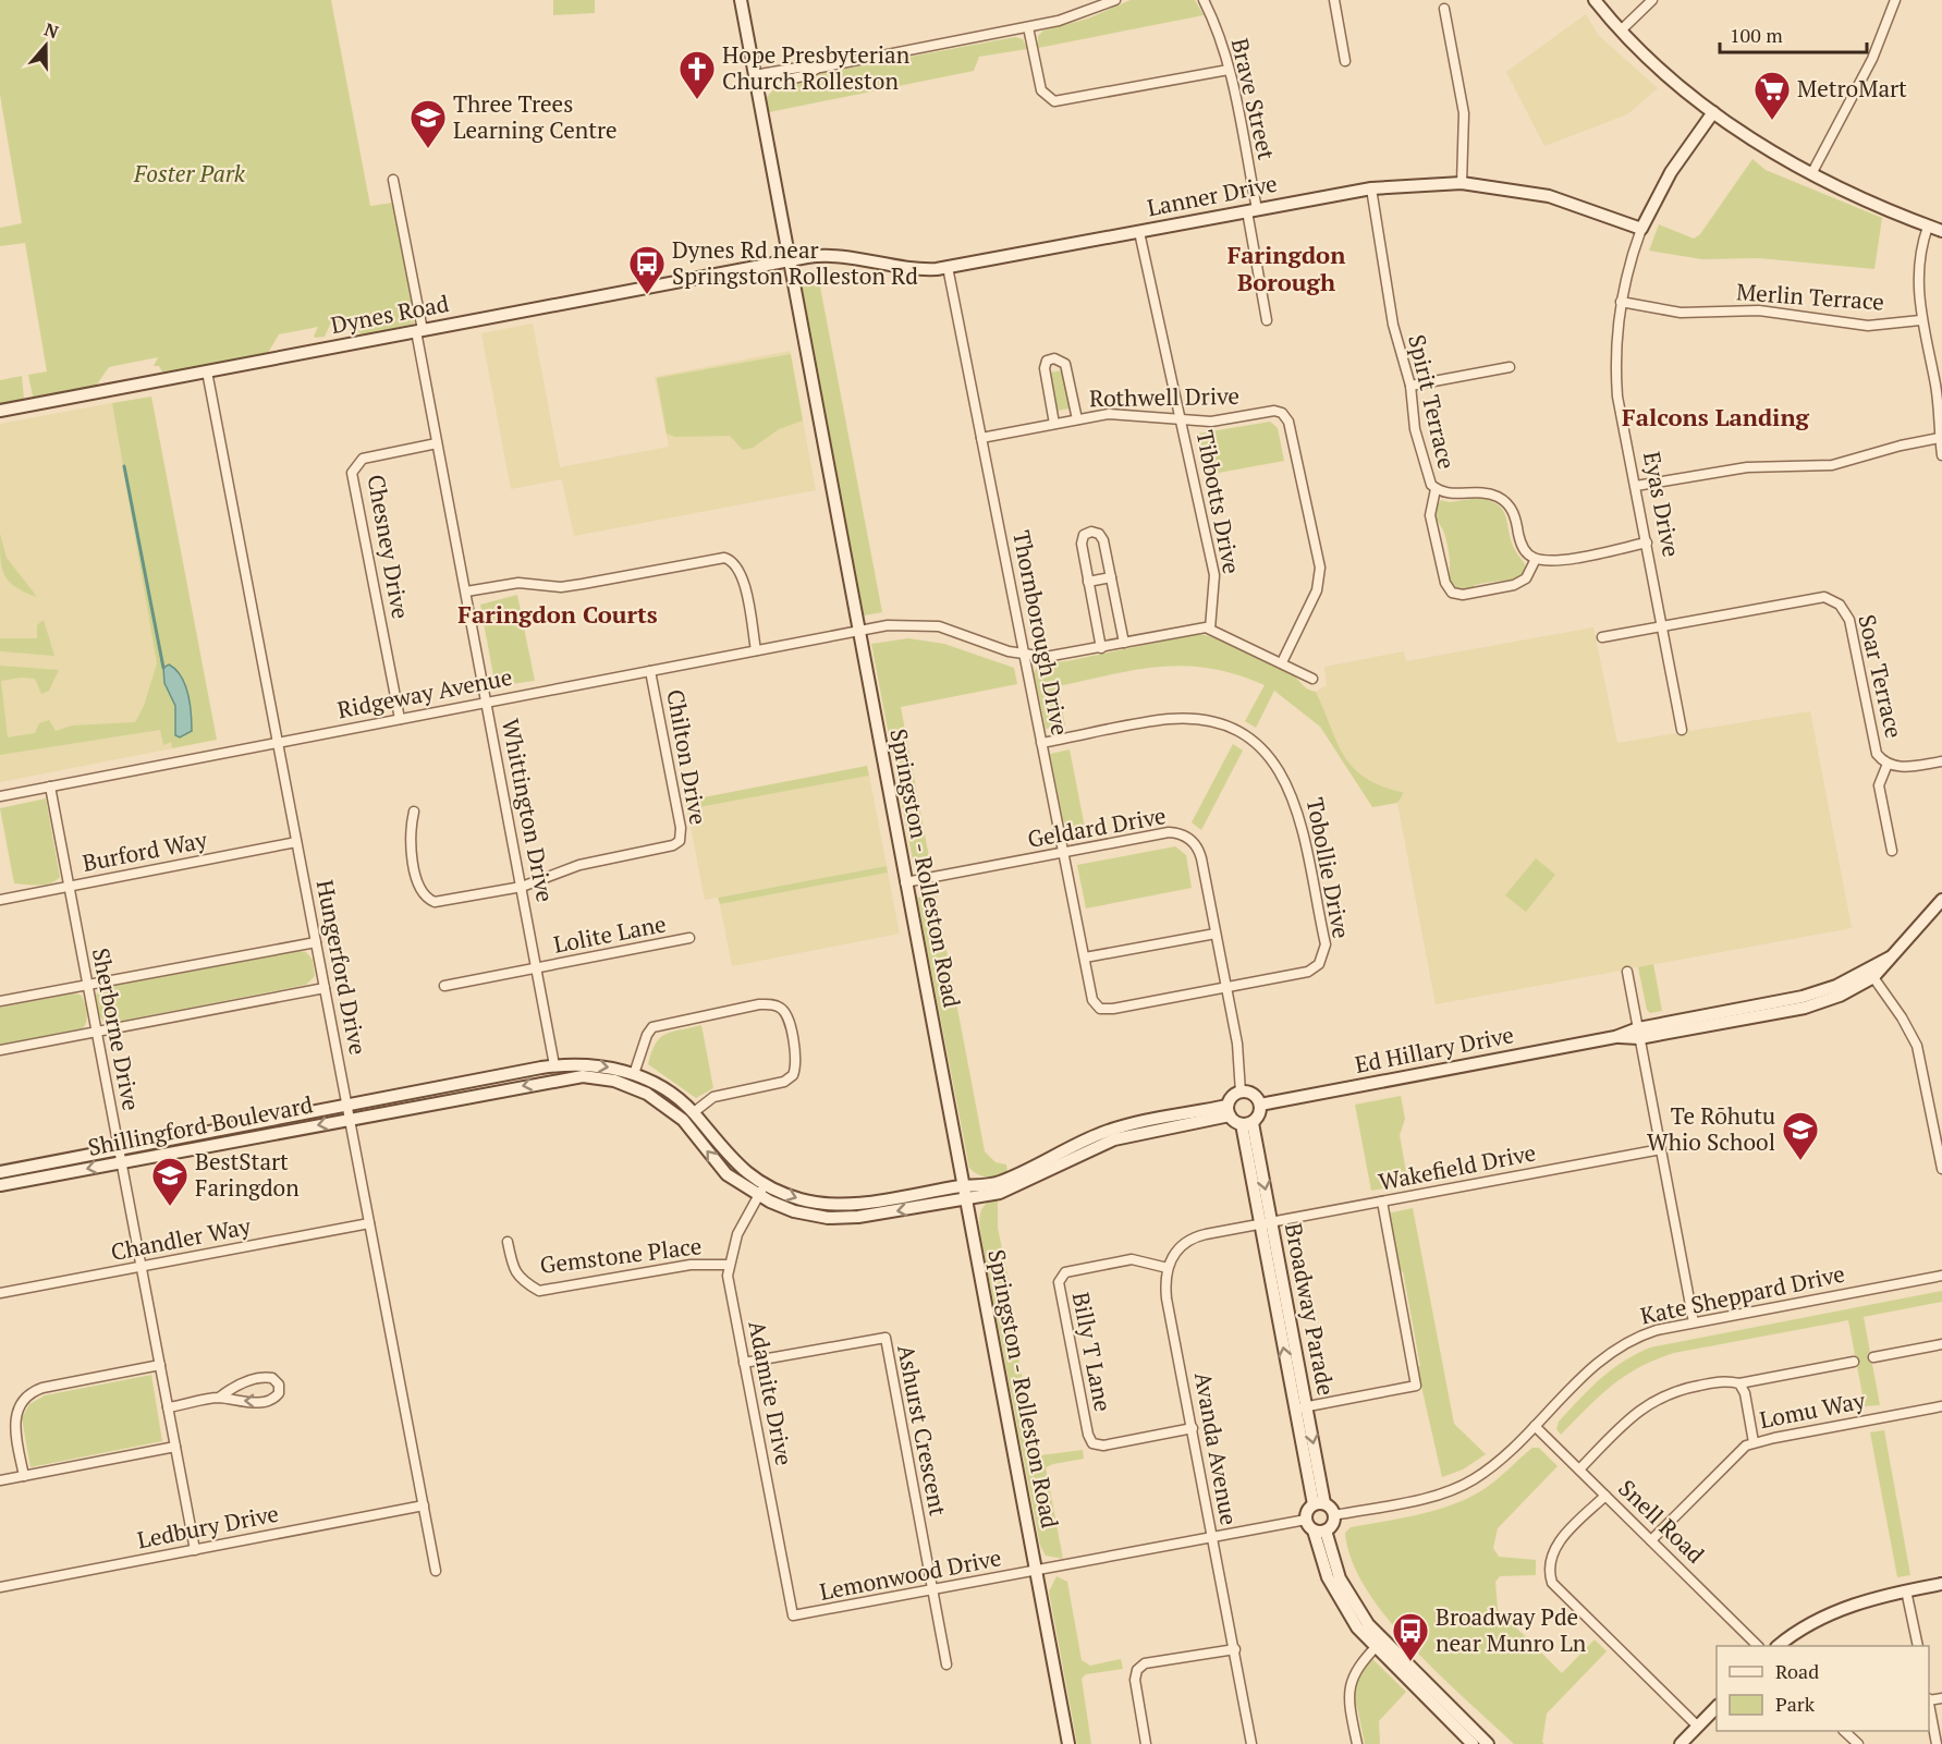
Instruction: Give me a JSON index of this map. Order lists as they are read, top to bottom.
{
  "streets": {
    "street": [
      "Brave Street",
      "Lanner Drive",
      "Merlin Terrace",
      "Dynes Road",
      "Rothwell Drive",
      "Spirit Terrace",
      "Tibbotts Drive",
      "Eyas Drive",
      "Chesney Drive",
      "Thornborough Drive",
      "Soar Terrace",
      "Ridgeway Avenue",
      "Chilton Drive",
      "Whittington Drive",
      "Geldard Drive",
      "Burford Way",
      "Springston - Rolleston Road",
      "Tobollie Drive",
      "Lolite Lane",
      "Hungerford Drive",
      "Sherborne Drive",
      "Ed Hillary Drive",
      "Shillingford Boulevard",
      "Wakefield Drive",
      "Chandler Way",
      "Gemstone Place",
      "Kate Sheppard Drive",
      "Broadway Parade",
      "Billy T Lane",
      "Adamite Drive",
      "Lomu Way",
      "Ashurst Crescent",
      "Avanda Avenue",
      "Snell Road",
      "Ledbury Drive",
      "Lemonwood Drive"
    ]
  },
  "crossings": [
    ["Brave Street", "Lanner Drive"],
    ["Lanner Drive", "Dynes Road"],
    ["Lanner Drive", "Spirit Terrace"],
    ["Lanner Drive", "Tibbotts Drive"],
    ["Lanner Drive", "Eyas Drive"],
    ["Lanner Drive", "Thornborough Drive"],
    ["Lanner Drive", "Springston - Rolleston Road"],
    ["Merlin Terrace", "Eyas Drive"],
    ["Dynes Road", "Whittington Drive"],
    ["Dynes Road", "Springston - Rolleston Road"],
    ["Dynes Road", "Hungerford Drive"],
    ["Rothwell Drive", "Tibbotts Drive"],
    ["Rothwell Drive", "Thornborough Drive"],
    ["Tibbotts Drive", "Ridgeway Avenue"],
    ["Eyas Drive", "Soar Terrace"],
    ["Chesney Drive", "Ridgeway Avenue"],
    ["Chesney Drive", "Whittington Drive"],
    ["Thornborough Drive", "Ridgeway Avenue"],
    ["Thornborough Drive", "Geldard Drive"],
    ["Thornborough Drive", "Tobollie Drive"],
    ["Ridgeway Avenue", "Chilton Drive"],
    ["Ridgeway Avenue", "Whittington Drive"],
    ["Ridgeway Avenue", "Springston - Rolleston Road"],
    ["Ridgeway Avenue", "Hungerford Drive"],
    ["Ridgeway Avenue", "Sherborne Drive"],
    ["Chilton Drive", "Whittington Drive"],
    ["Whittington Drive", "Lolite Lane"],
    ["Whittington Drive", "Shillingford Boulevard"],
    ["Geldard Drive", "Springston - Rolleston Road"],
    ["Geldard Drive", "Tobollie Drive"],
    ["Geldard Drive", "Ed Hillary Drive"],
    ["Geldard Drive", "Broadway Parade"],
    ["Burford Way", "Hungerford Drive"],
    ["Burford Way", "Sherborne Drive"],
    ["Springston - Rolleston Road", "Shillingford Boulevard"],
    ["Springston - Rolleston Road", "Lemonwood Drive"],
    ["Hungerford Drive", "Shillingford Boulevard"],
    ["Hungerford Drive", "Chandler Way"],
    ["Hungerford Drive", "Ledbury Drive"],
    ["Sherborne Drive", "Shillingford Boulevard"],
    ["Sherborne Drive", "Chandler Way"],
    ["Sherborne Drive", "Ledbury Drive"],
    ["Ed Hillary Drive", "Broadway Parade"],
    ["Shillingford Boulevard", "Adamite Drive"],
    ["Wakefield Drive", "Broadway Parade"],
    ["Gemstone Place", "Adamite Drive"],
    ["Kate Sheppard Drive", "Broadway Parade"],
    ["Kate Sheppard Drive", "Snell Road"],
    ["Billy T Lane", "Avanda Avenue"],
    ["Adamite Drive", "Ashurst Crescent"],
    ["Adamite Drive", "Lemonwood Drive"],
    ["Lomu Way", "Snell Road"],
    ["Ashurst Crescent", "Lemonwood Drive"]
  ],
  "districts": ["Faringdon Borough", "Falcons Landing", "Faringdon Courts"],
  "parks": ["Foster Park"],
  "places": {
    "church": ["Hope Presbyterian Church Rolleston"],
    "supermarket": ["MetroMart"],
    "school or university": ["Three Trees Learning Centre", "Te Rōhutu Whio School", "BestStart Faringdon"],
    "bus stop": ["Dynes Rd near Springston Rolleston Rd", "Broadway Pde near Munro Ln"]
  },
  "legend": ["Road", "Park"],
  "scale_bar": "100 m",
  "north": "top"
}
